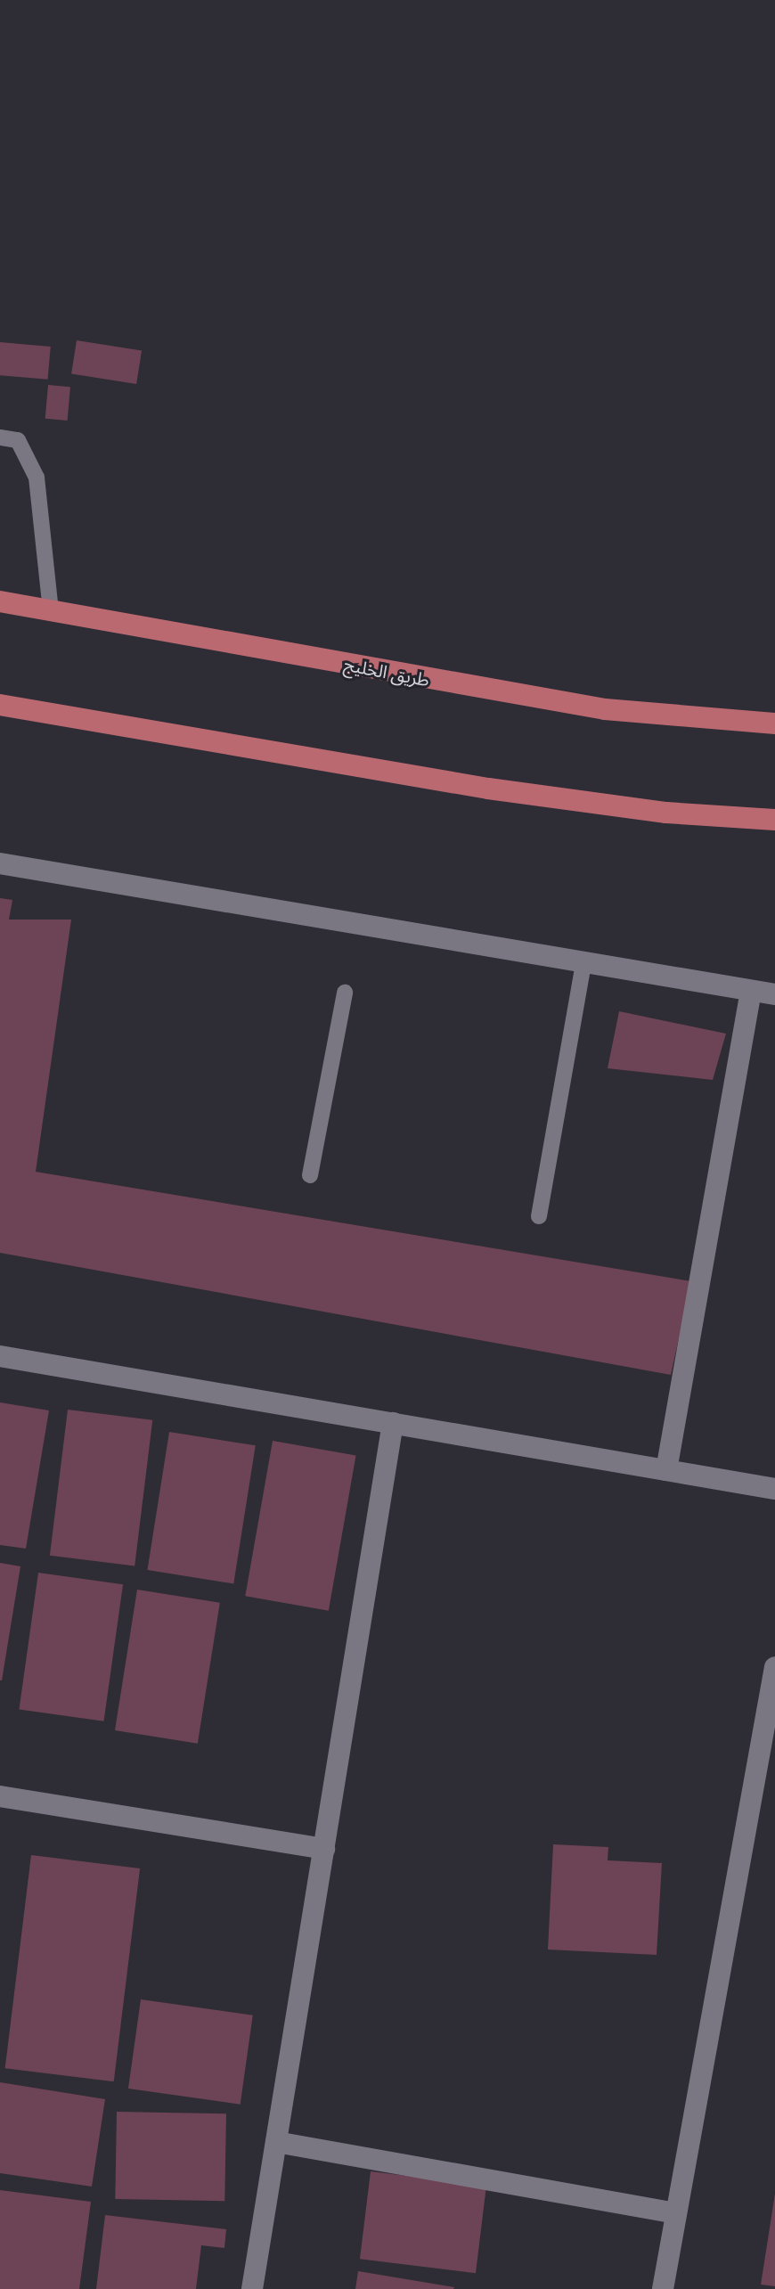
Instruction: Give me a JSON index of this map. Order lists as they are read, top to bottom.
{
  "streets": {
    "main road": ["طريق الخليج"]
  }
}
